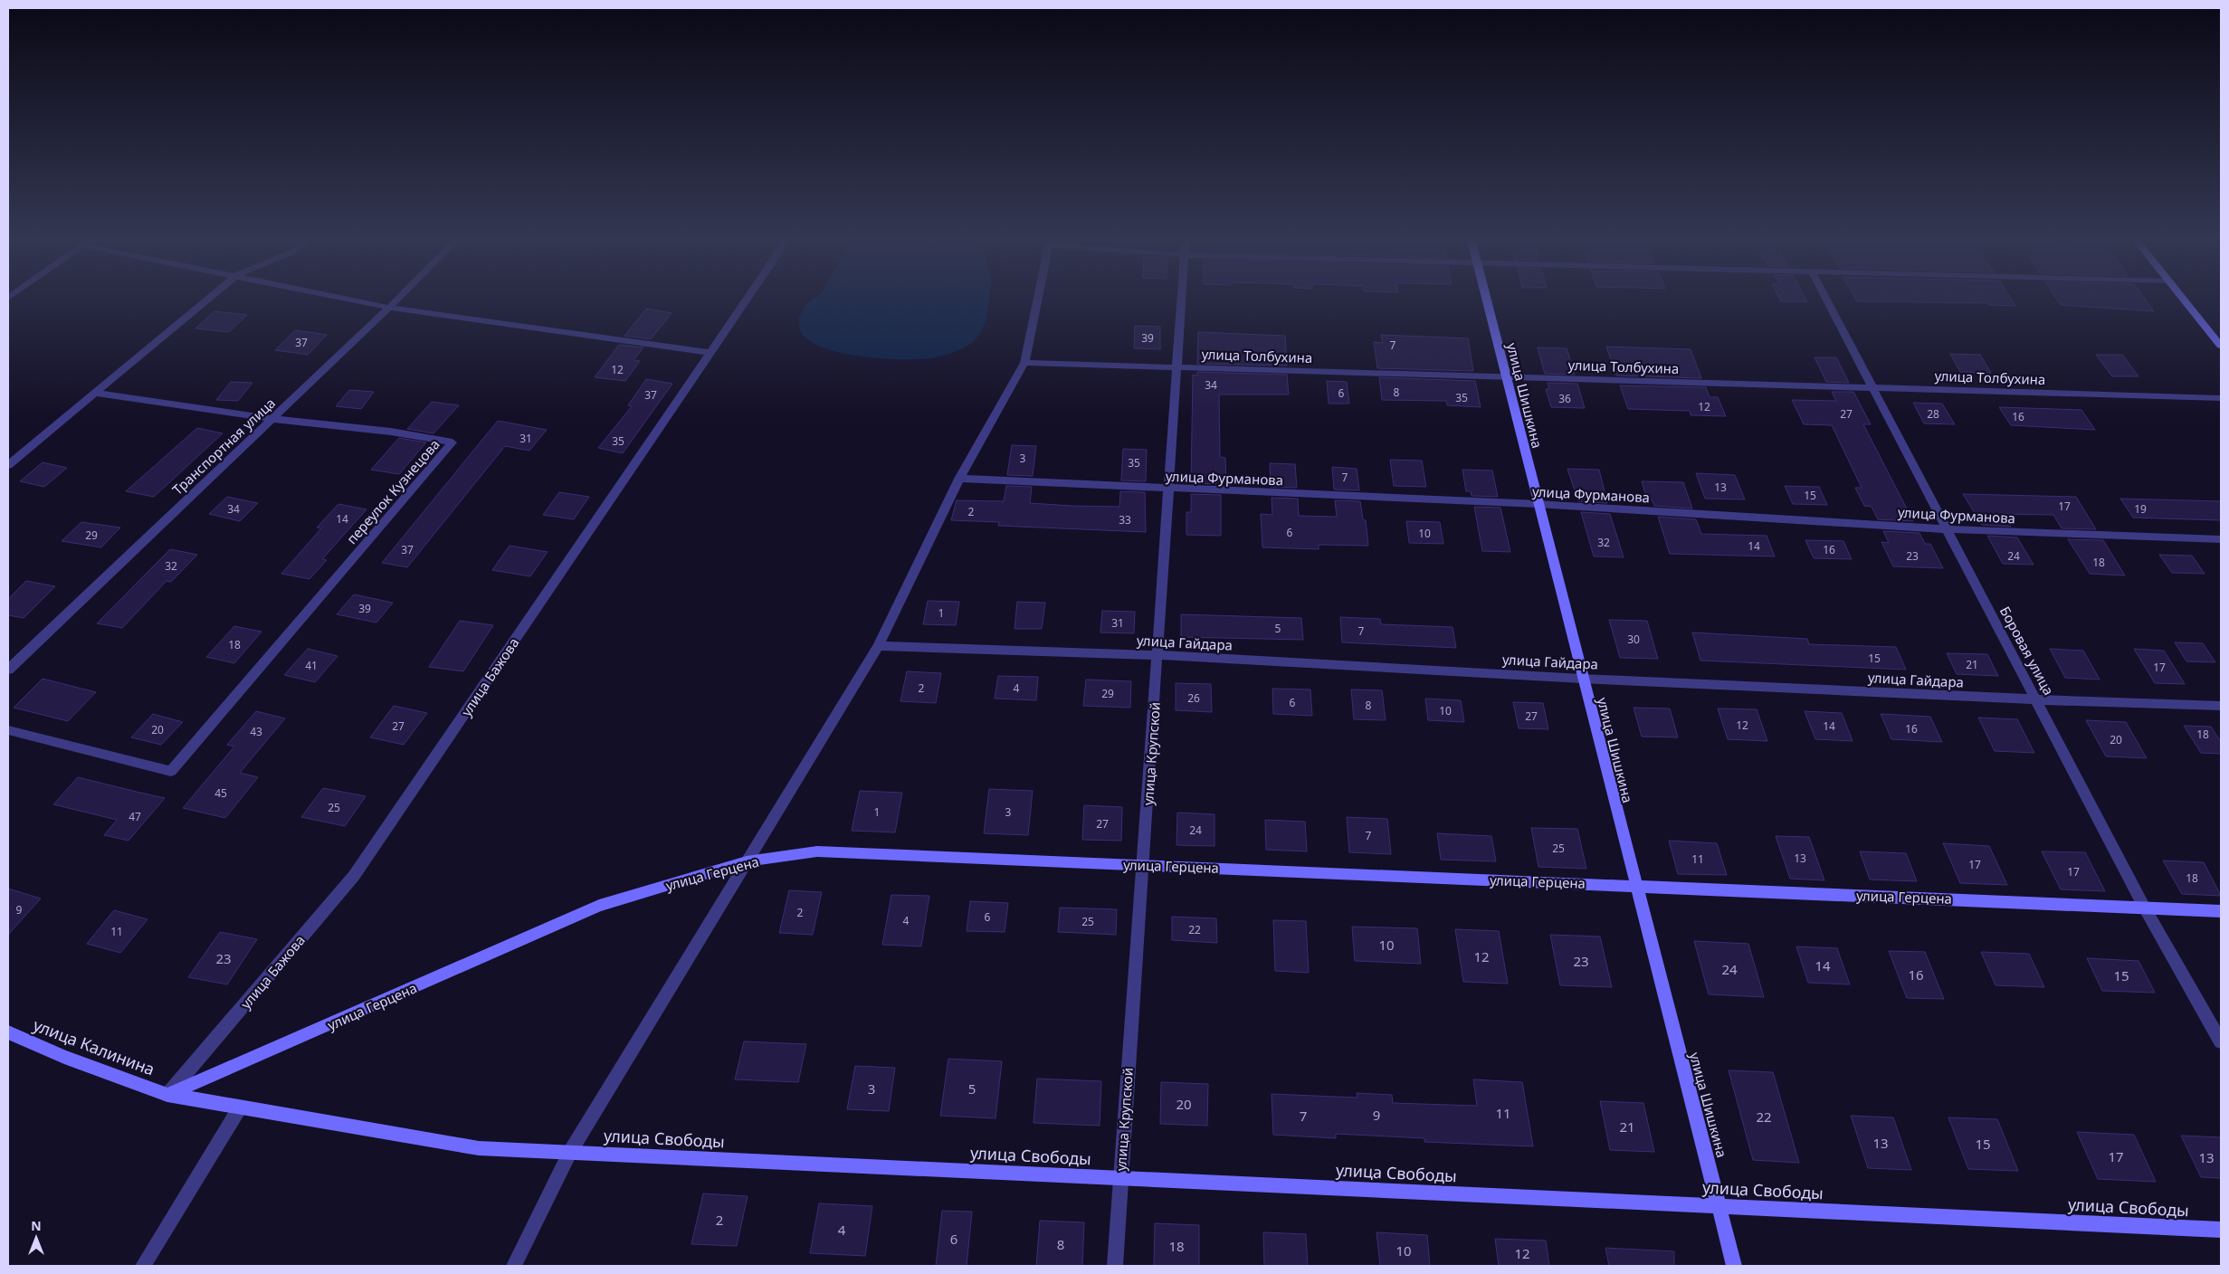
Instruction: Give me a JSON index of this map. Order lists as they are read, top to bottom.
{
  "streets": {
    "street": [
      "улица Толбухина",
      "улица Шишкина",
      "Транспортная улица",
      "улица Фурманова",
      "переулок Кузнецова",
      "улица Гайдара",
      "Боровая улица",
      "улица Бажова",
      "улица Крупской",
      "улица Герцена",
      "улица Калинина",
      "улица Свободы"
    ]
  },
  "crossings": [
    ["улица Толбухина", "улица Шишкина"],
    ["улица Толбухина", "Боровая улица"],
    ["улица Толбухина", "улица Крупской"],
    ["улица Шишкина", "улица Фурманова"],
    ["улица Шишкина", "улица Гайдара"],
    ["улица Шишкина", "улица Герцена"],
    ["улица Шишкина", "улица Свободы"],
    ["Транспортная улица", "переулок Кузнецова"],
    ["улица Фурманова", "Боровая улица"],
    ["улица Фурманова", "улица Крупской"],
    ["улица Гайдара", "Боровая улица"],
    ["улица Гайдара", "улица Крупской"],
    ["Боровая улица", "улица Герцена"],
    ["улица Бажова", "улица Герцена"],
    ["улица Бажова", "улица Калинина"],
    ["улица Крупской", "улица Герцена"],
    ["улица Крупской", "улица Свободы"],
    ["улица Герцена", "улица Калинина"],
    ["улица Калинина", "улица Свободы"]
  ],
  "house_numbers": [
    "39",
    "37",
    "7",
    "12",
    "34",
    "8",
    "6",
    "37",
    "35",
    "36",
    "12",
    "27",
    "28",
    "16",
    "31",
    "35",
    "3",
    "35",
    "7",
    "13",
    "15",
    "17",
    "34",
    "19",
    "2",
    "14",
    "33",
    "6",
    "10",
    "29",
    "32",
    "14",
    "37",
    "16",
    "23",
    "24",
    "18",
    "32",
    "39",
    "1",
    "31",
    "5",
    "7",
    "30",
    "18",
    "15",
    "21",
    "41",
    "17",
    "2",
    "4",
    "29",
    "26",
    "6",
    "8",
    "10",
    "27",
    "12",
    "27",
    "14",
    "16",
    "20",
    "43",
    "18",
    "20",
    "45",
    "25",
    "1",
    "3",
    "47",
    "27",
    "24",
    "7",
    "25",
    "13",
    "11",
    "17",
    "17",
    "18",
    "9",
    "2",
    "6",
    "4",
    "25",
    "22",
    "11",
    "10",
    "12",
    "23",
    "23",
    "14",
    "24",
    "16",
    "15",
    "3",
    "5",
    "20",
    "11",
    "9",
    "7",
    "22",
    "21",
    "13",
    "15",
    "17",
    "13",
    "2",
    "4",
    "6",
    "8",
    "18",
    "10",
    "12"
  ],
  "north": "top"
}
